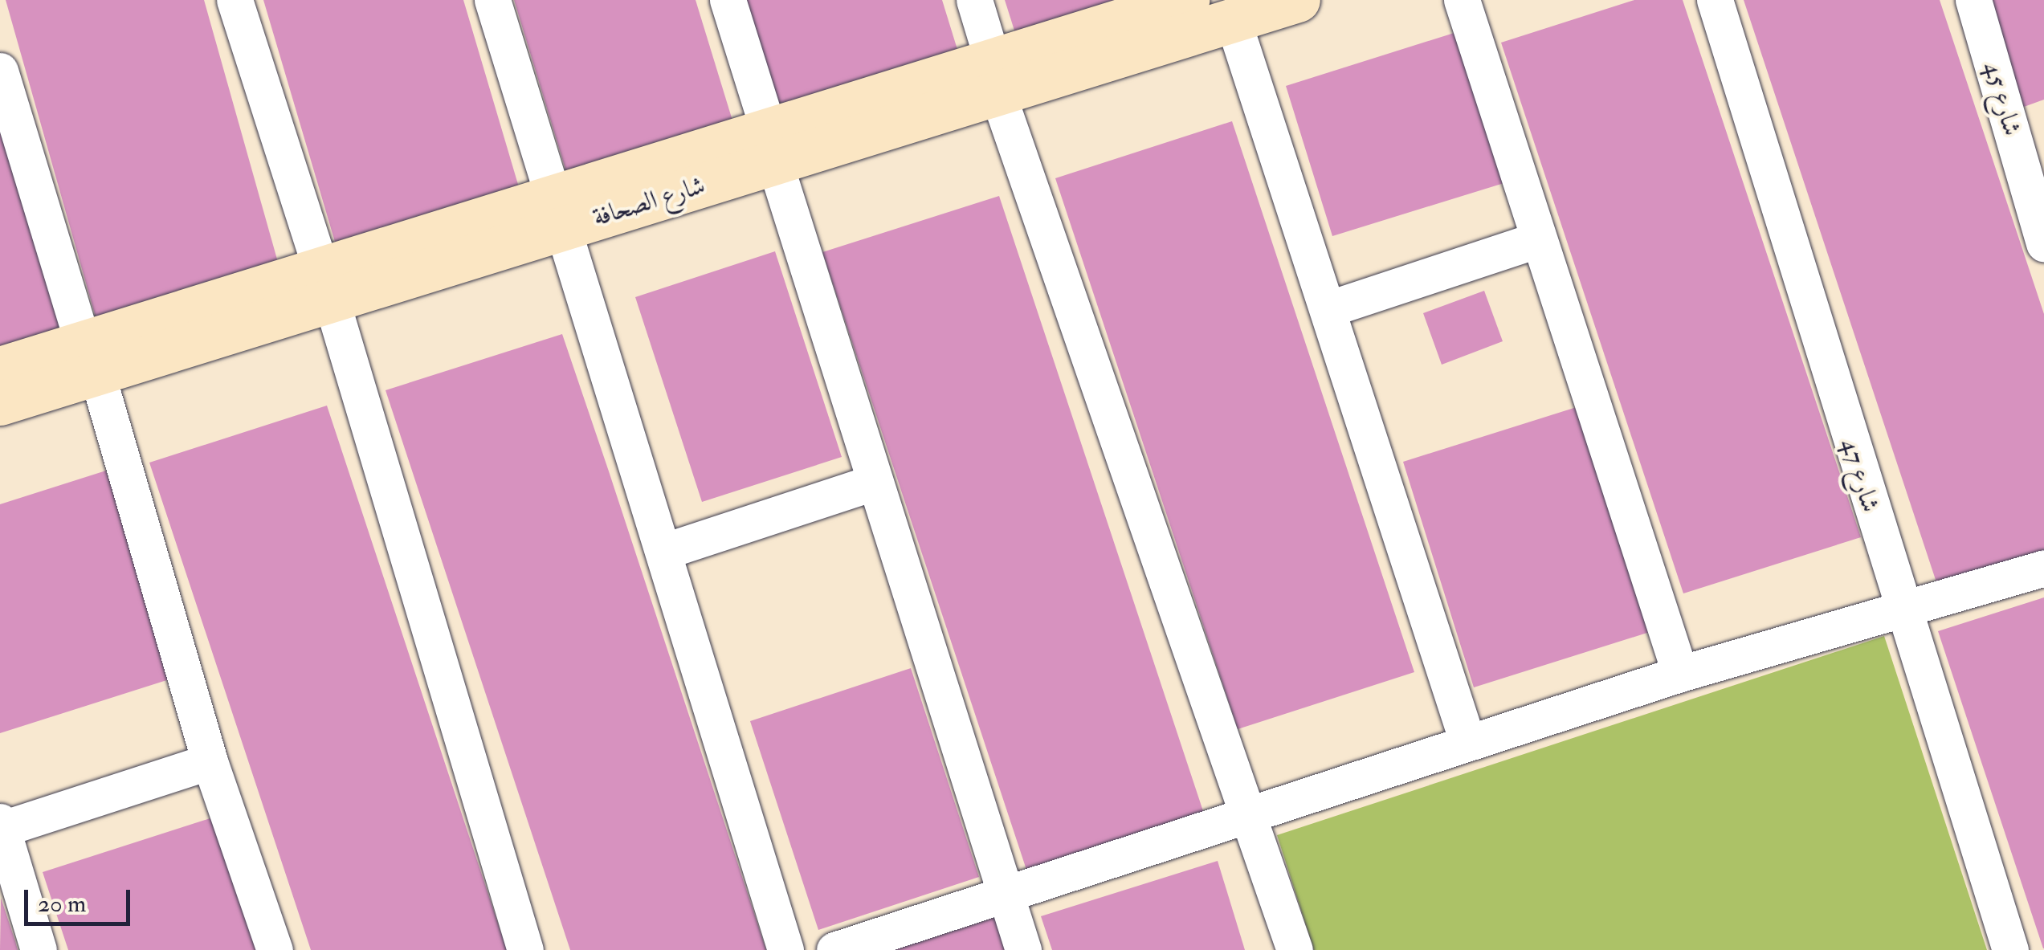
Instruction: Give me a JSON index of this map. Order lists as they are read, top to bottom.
{
  "streets": {
    "main road": ["شارع الصحافة"],
    "street": ["شارع 45", "شارع 47"]
  },
  "scale_bar": "20 m"
}
